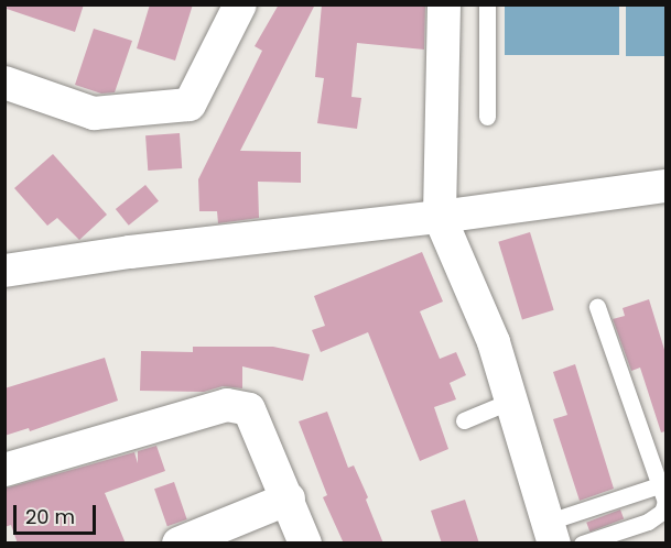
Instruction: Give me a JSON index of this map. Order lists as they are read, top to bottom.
{
  "scale_bar": "20 m"
}
